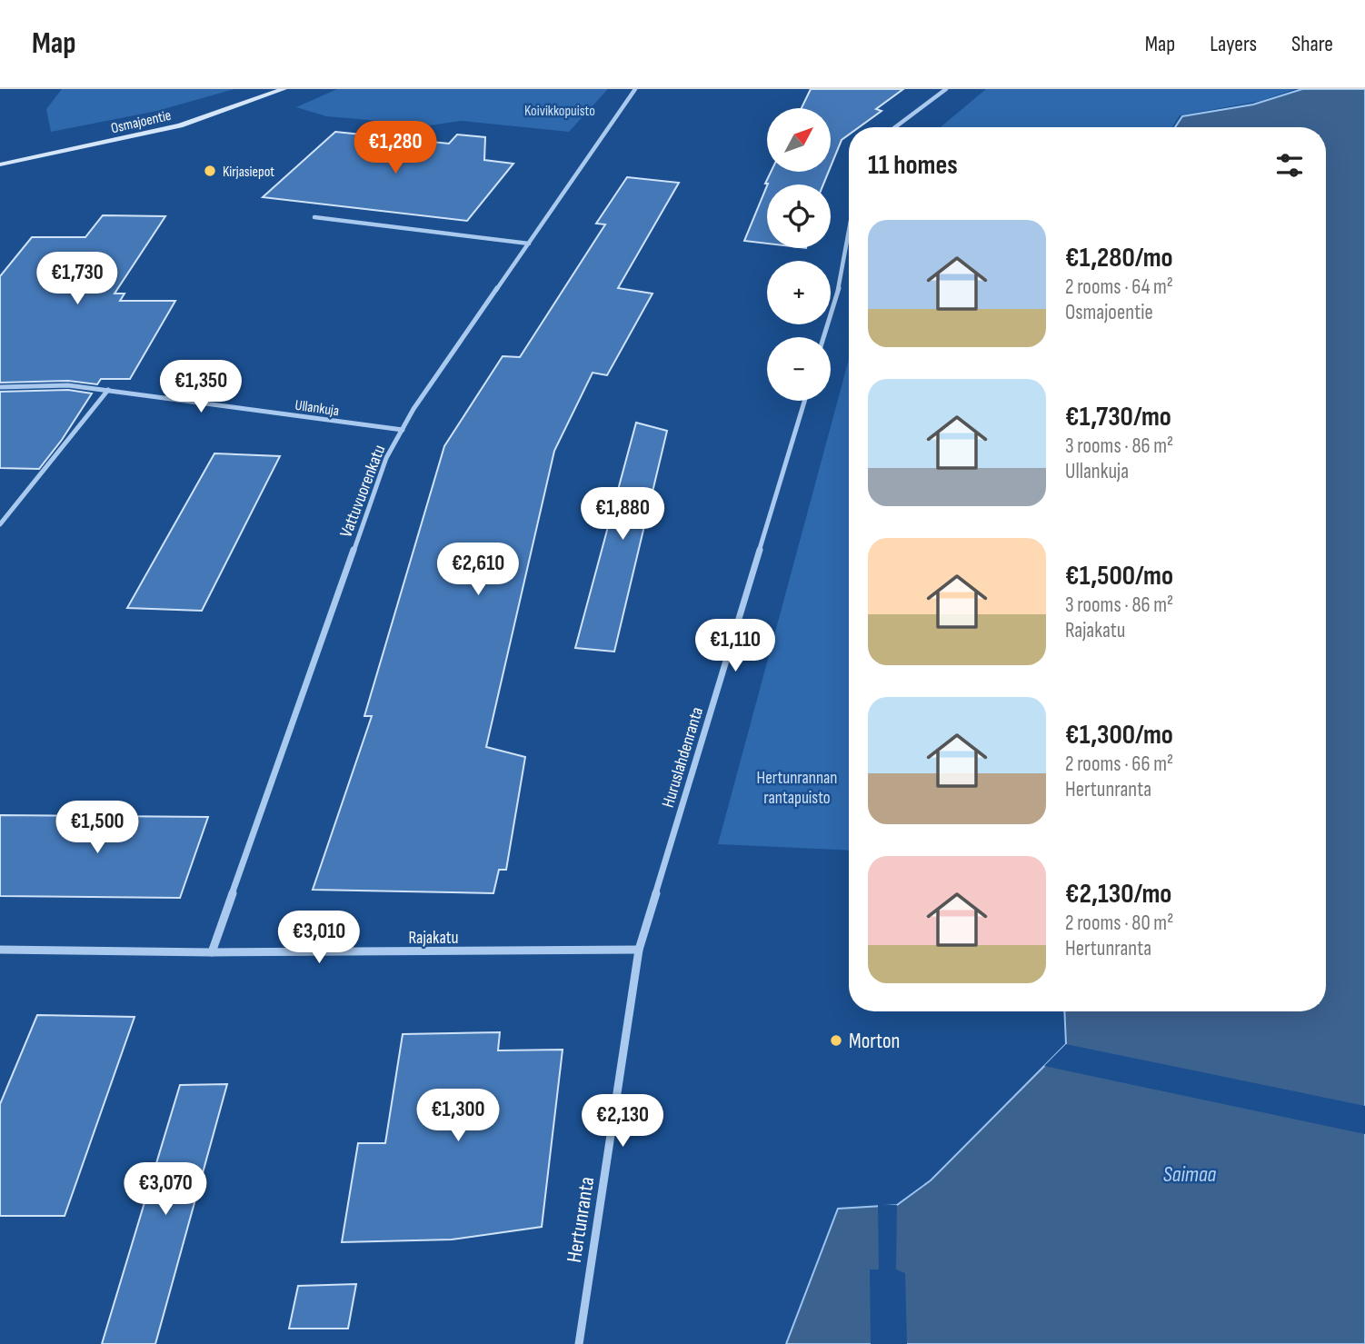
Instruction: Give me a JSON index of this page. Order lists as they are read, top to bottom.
{
  "streets": {
    "street": [
      "Osmajoentie",
      "Ullankuja",
      "Vattuvuorenkatu",
      "Huruslahdenranta",
      "Rajakatu",
      "Hertunranta"
    ]
  },
  "crossings": [
    ["Ullankuja", "Vattuvuorenkatu"],
    ["Vattuvuorenkatu", "Rajakatu"],
    ["Huruslahdenranta", "Rajakatu"],
    ["Huruslahdenranta", "Hertunranta"],
    ["Rajakatu", "Hertunranta"]
  ],
  "water": ["Saimaa"],
  "parks": ["Koivikkopuisto", "Hertunrannan rantapuisto"],
  "places": ["Kirjasiepot", "Morton"],
  "north": "top right",
  "page": {
    "header": "Map",
    "nav": ["Map", "Layers", "Share"],
    "map_buttons": ["+", "−"],
    "price": [
      "€1,280",
      "€1,730",
      "€1,350",
      "€1,880",
      "€2,610",
      "€1,110",
      "€1,500",
      "€3,010",
      "€1,300",
      "€2,130",
      "€3,070"
    ],
    "heading": "11 homes",
    "list": [
      {
        "name": "€1,280/mo",
        "note": "2 rooms · 64 m² · Osmajoentie"
      },
      {
        "name": "€1,730/mo",
        "note": "3 rooms · 86 m² · Ullankuja"
      },
      {
        "name": "€1,500/mo",
        "note": "3 rooms · 86 m² · Rajakatu"
      },
      {
        "name": "€1,300/mo",
        "note": "2 rooms · 66 m² · Hertunranta"
      },
      {
        "name": "€2,130/mo",
        "note": "2 rooms · 80 m² · Hertunranta"
      }
    ]
  }
}
